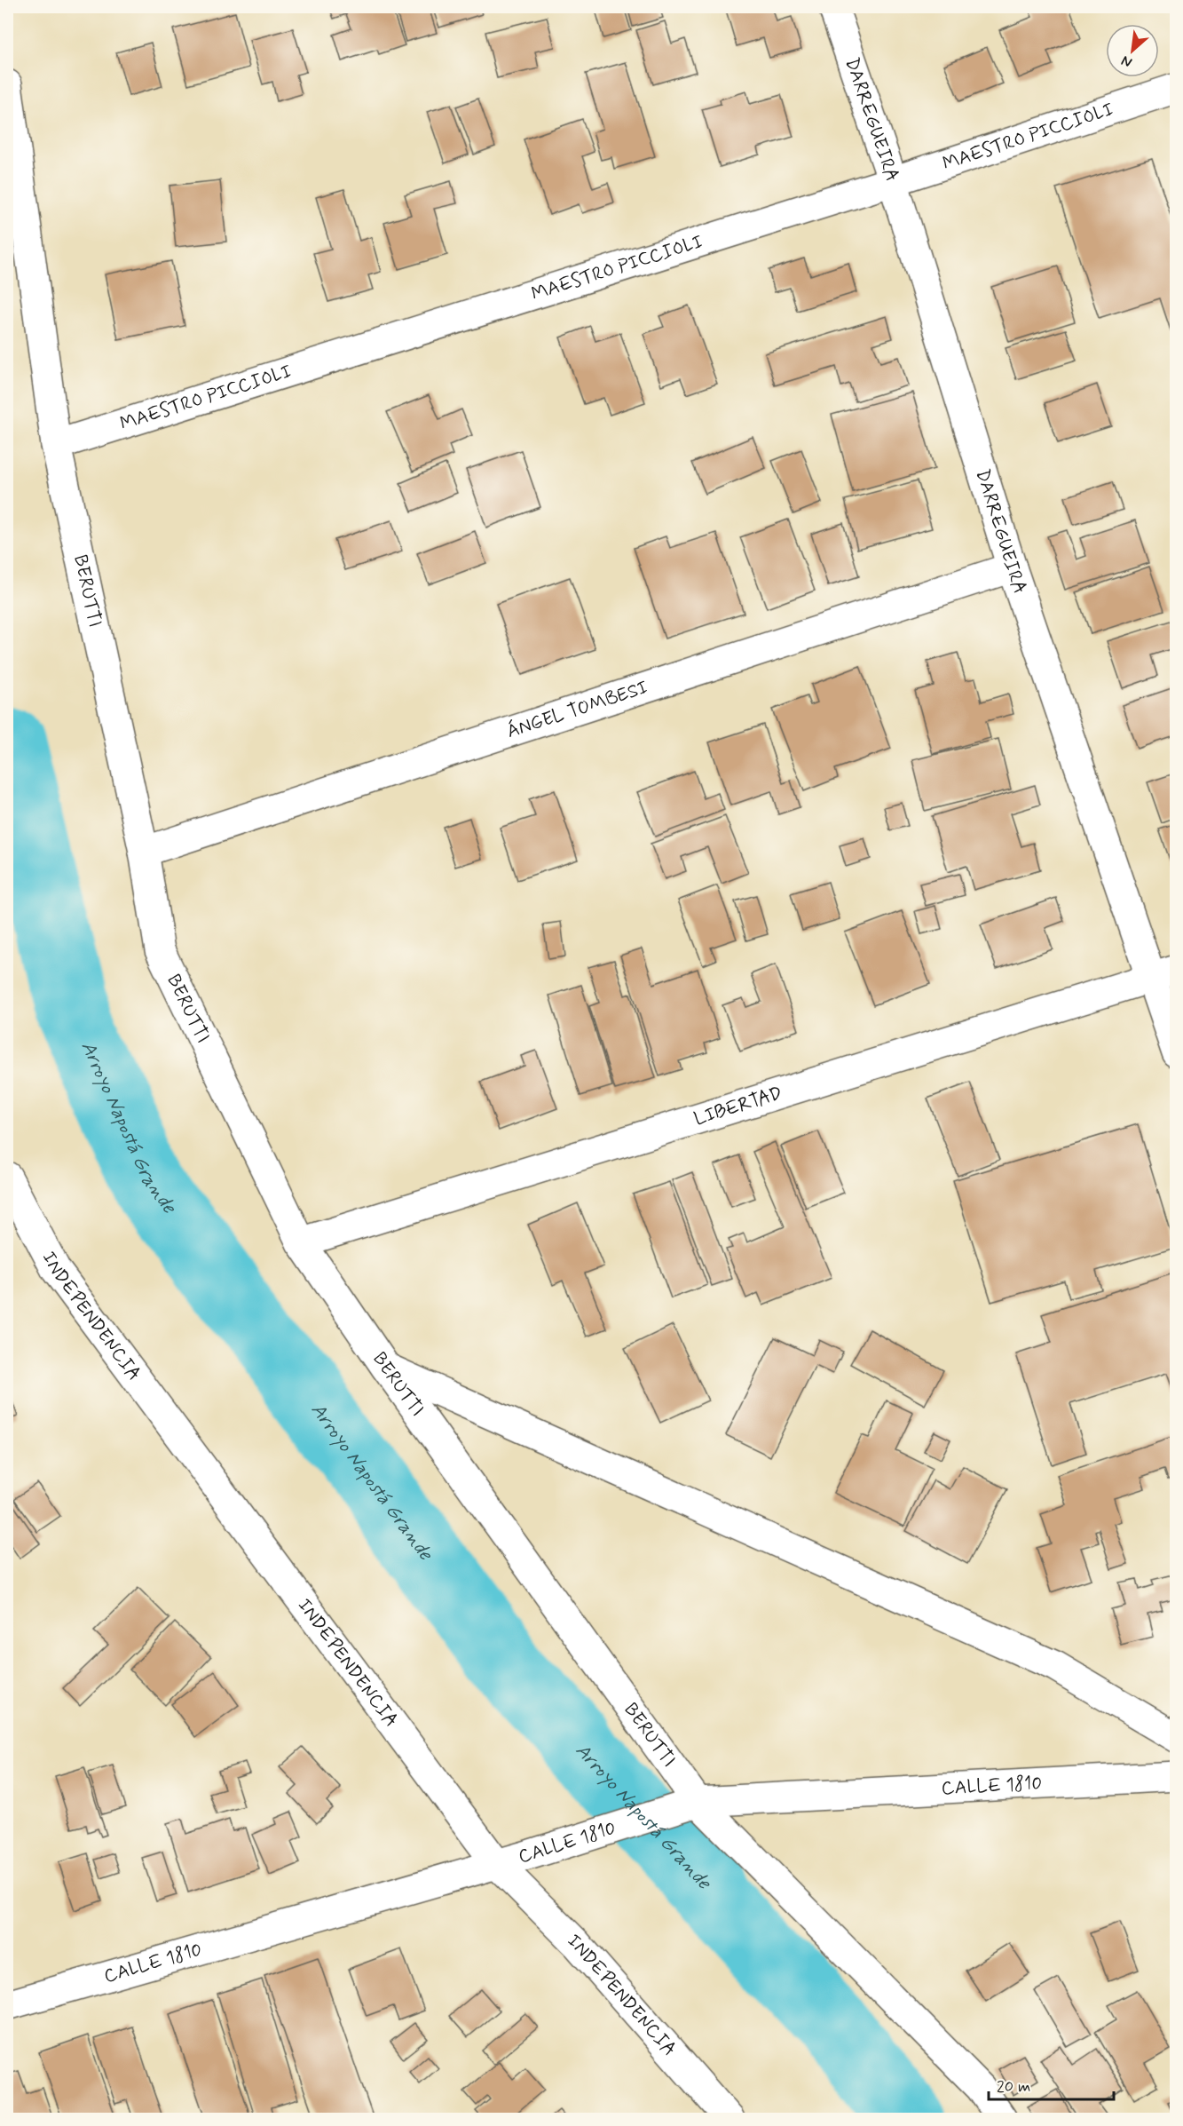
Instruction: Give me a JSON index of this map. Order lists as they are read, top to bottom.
{
  "streets": {
    "street": [
      "DARREGUEIRA",
      "MAESTRO PICCIOLI",
      "BERUTTI",
      "ÁNGEL TOMBESI",
      "LIBERTAD",
      "INDEPENDENCIA",
      "CALLE 1810"
    ]
  },
  "crossings": [
    ["DARREGUEIRA", "MAESTRO PICCIOLI"],
    ["DARREGUEIRA", "ÁNGEL TOMBESI"],
    ["DARREGUEIRA", "LIBERTAD"],
    ["MAESTRO PICCIOLI", "BERUTTI"],
    ["BERUTTI", "ÁNGEL TOMBESI"],
    ["BERUTTI", "LIBERTAD"],
    ["BERUTTI", "CALLE 1810"],
    ["INDEPENDENCIA", "CALLE 1810"]
  ],
  "water": ["Arroyo Napostá Grande"],
  "scale_bar": "20 m",
  "north": "bottom left"
}
